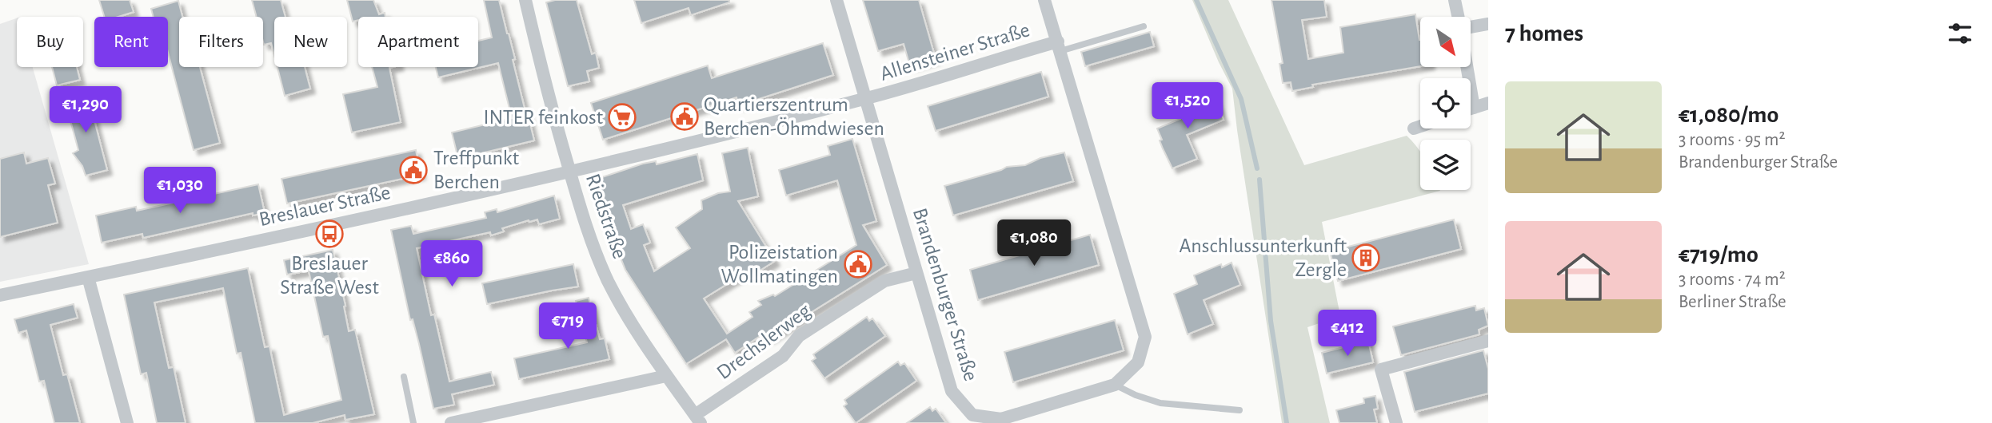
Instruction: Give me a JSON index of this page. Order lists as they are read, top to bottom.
{
  "streets": {
    "street": [
      "Allensteiner Straße",
      "Breslauer Straße",
      "Riedstraße",
      "Brandenburger Straße",
      "Drechslerweg"
    ]
  },
  "crossings": [
    ["Allensteiner Straße", "Breslauer Straße"],
    ["Allensteiner Straße", "Riedstraße"],
    ["Allensteiner Straße", "Brandenburger Straße"],
    ["Breslauer Straße", "Riedstraße"],
    ["Riedstraße", "Drechslerweg"],
    ["Brandenburger Straße", "Drechslerweg"]
  ],
  "places": {
    "public building": ["Quartierszentrum Berchen-Öhmdwiesen", "Treffpunkt Berchen", "Polizeistation Wollmatingen"],
    "supermarket": ["INTER feinkost"],
    "bus stop": ["Breslauer Straße West"],
    "building": ["Anschlussunterkunft Zergle"]
  },
  "north": "bottom right",
  "page": {
    "heading": "7 homes",
    "chip": [
      "Buy",
      "Rent",
      "Filters",
      "New",
      "Apartment"
    ],
    "list": [
      {
        "name": "€1,080/mo",
        "note": "3 rooms · 95 m² · Brandenburger Straße"
      },
      {
        "name": "€719/mo",
        "note": "3 rooms · 74 m² · Berliner Straße"
      }
    ],
    "price": [
      "€1,520",
      "€1,290",
      "€1,030",
      "€1,080",
      "€860",
      "€719",
      "€412"
    ]
  }
}
